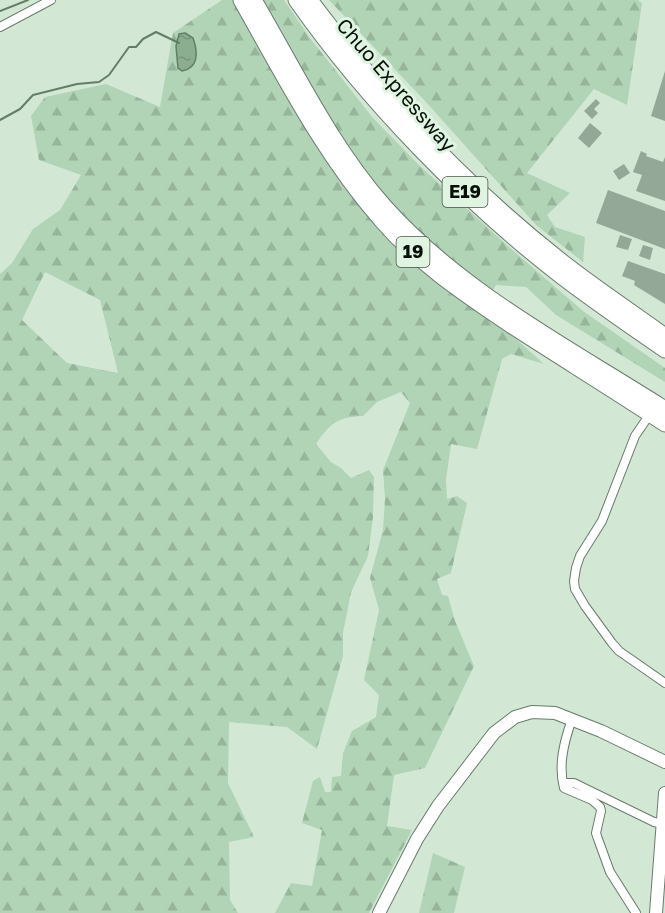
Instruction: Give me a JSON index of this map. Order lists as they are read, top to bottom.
{
  "streets": {
    "highway": ["Chuo Expressway", "E19", "19"]
  }
}
